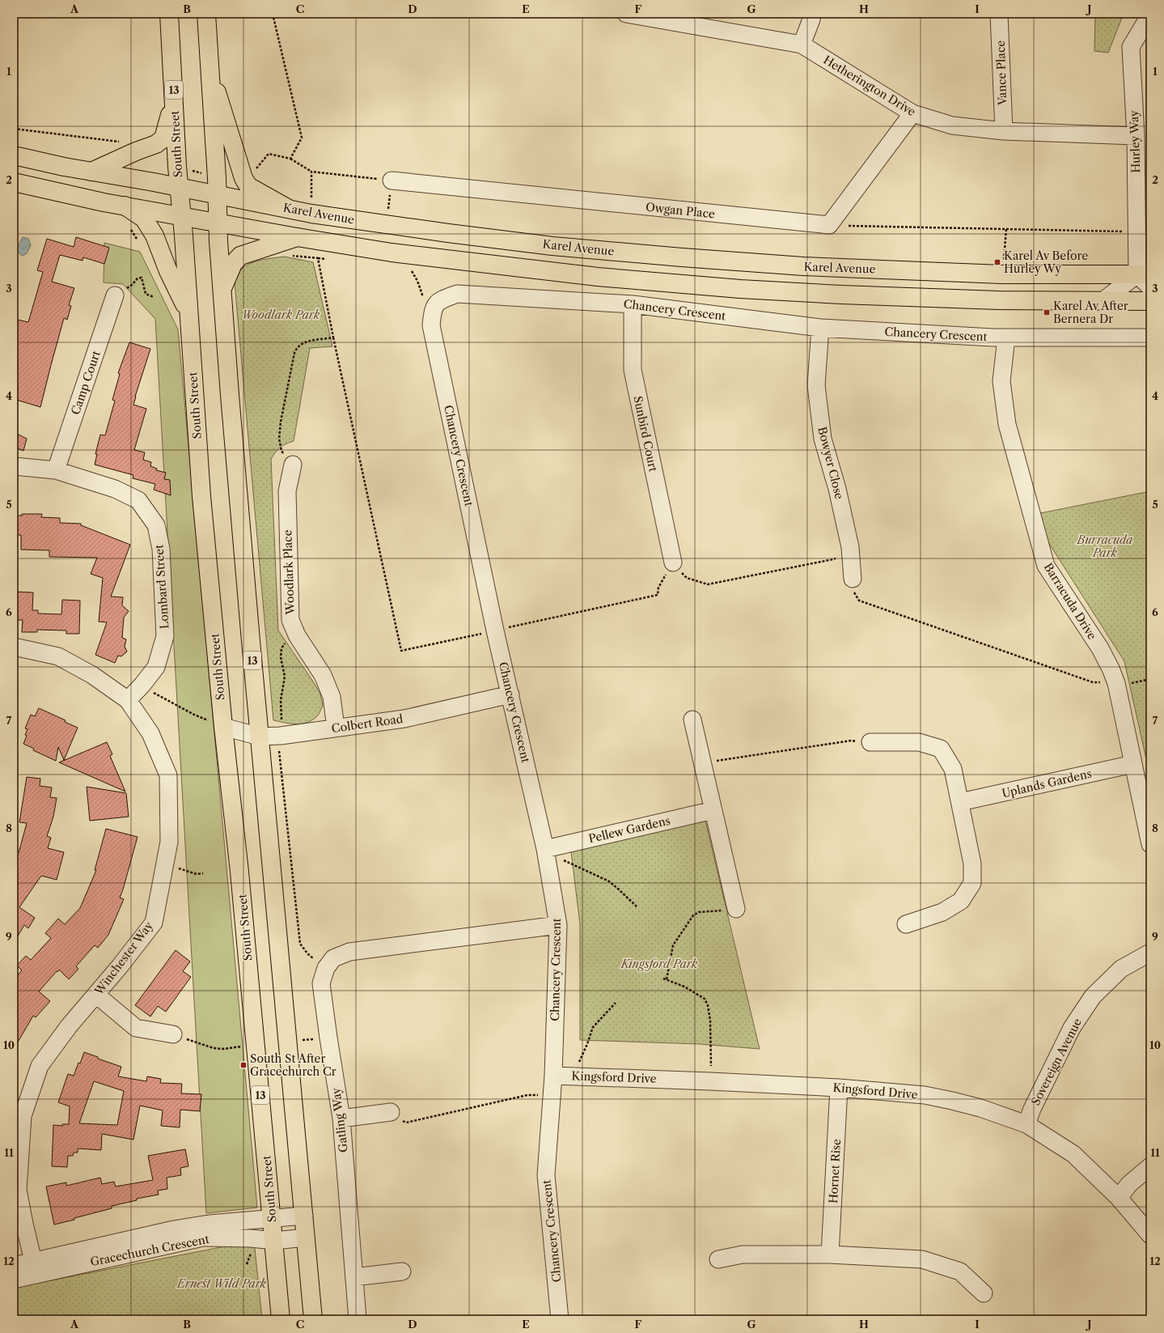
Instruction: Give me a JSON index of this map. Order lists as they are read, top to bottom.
{
  "streets": {
    "main road": ["13", "South Street", "Karel Avenue"],
    "street": [
      "Vance Place",
      "Hetherington Drive",
      "Hurley Way",
      "Owgan Place",
      "Chancery Crescent",
      "Camp Court",
      "Sunbird Court",
      "Bowyer Close",
      "Woodlark Place",
      "Lombard Street",
      "Barracuda Drive",
      "Colbert Road",
      "Uplands Gardens",
      "Pellew Gardens",
      "Winchester Way",
      "Sovereign Avenue",
      "Kingsford Drive",
      "Gatling Way",
      "Hornet Rise",
      "Gracechurch Crescent"
    ]
  },
  "crossings": [
    ["Vance Place", "Hetherington Drive"],
    ["Hetherington Drive", "Hurley Way"],
    ["13", "Karel Avenue"],
    ["13", "Colbert Road"],
    ["13", "Gracechurch Crescent"],
    ["Hurley Way", "Karel Avenue"],
    ["South Street", "Karel Avenue"],
    ["South Street", "Colbert Road"],
    ["South Street", "Gracechurch Crescent"],
    ["Chancery Crescent", "Sunbird Court"],
    ["Chancery Crescent", "Bowyer Close"],
    ["Chancery Crescent", "Barracuda Drive"],
    ["Chancery Crescent", "Colbert Road"],
    ["Chancery Crescent", "Pellew Gardens"],
    ["Chancery Crescent", "Kingsford Drive"],
    ["Chancery Crescent", "Gatling Way"],
    ["Camp Court", "Lombard Street"],
    ["Woodlark Place", "Colbert Road"],
    ["Lombard Street", "Winchester Way"],
    ["Barracuda Drive", "Uplands Gardens"],
    ["Winchester Way", "Gracechurch Crescent"],
    ["Sovereign Avenue", "Kingsford Drive"],
    ["Kingsford Drive", "Hornet Rise"]
  ],
  "parks": [
    "Woodlark Park",
    "Burracuda Park",
    "Kingsford Park",
    "Ernest Wild Park"
  ],
  "places": {
    "transit": ["Karel Av Before Hurley Wy", "Karel Av After Bernera Dr", "South St After Gracechurch Cr"]
  },
  "grid": {
    "columns": [
      "A",
      "B",
      "C",
      "D",
      "E",
      "F",
      "G",
      "H",
      "I",
      "J"
    ],
    "rows": [
      "1",
      "2",
      "3",
      "4",
      "5",
      "6",
      "7",
      "8",
      "9",
      "10",
      "11",
      "12"
    ]
  }
}
